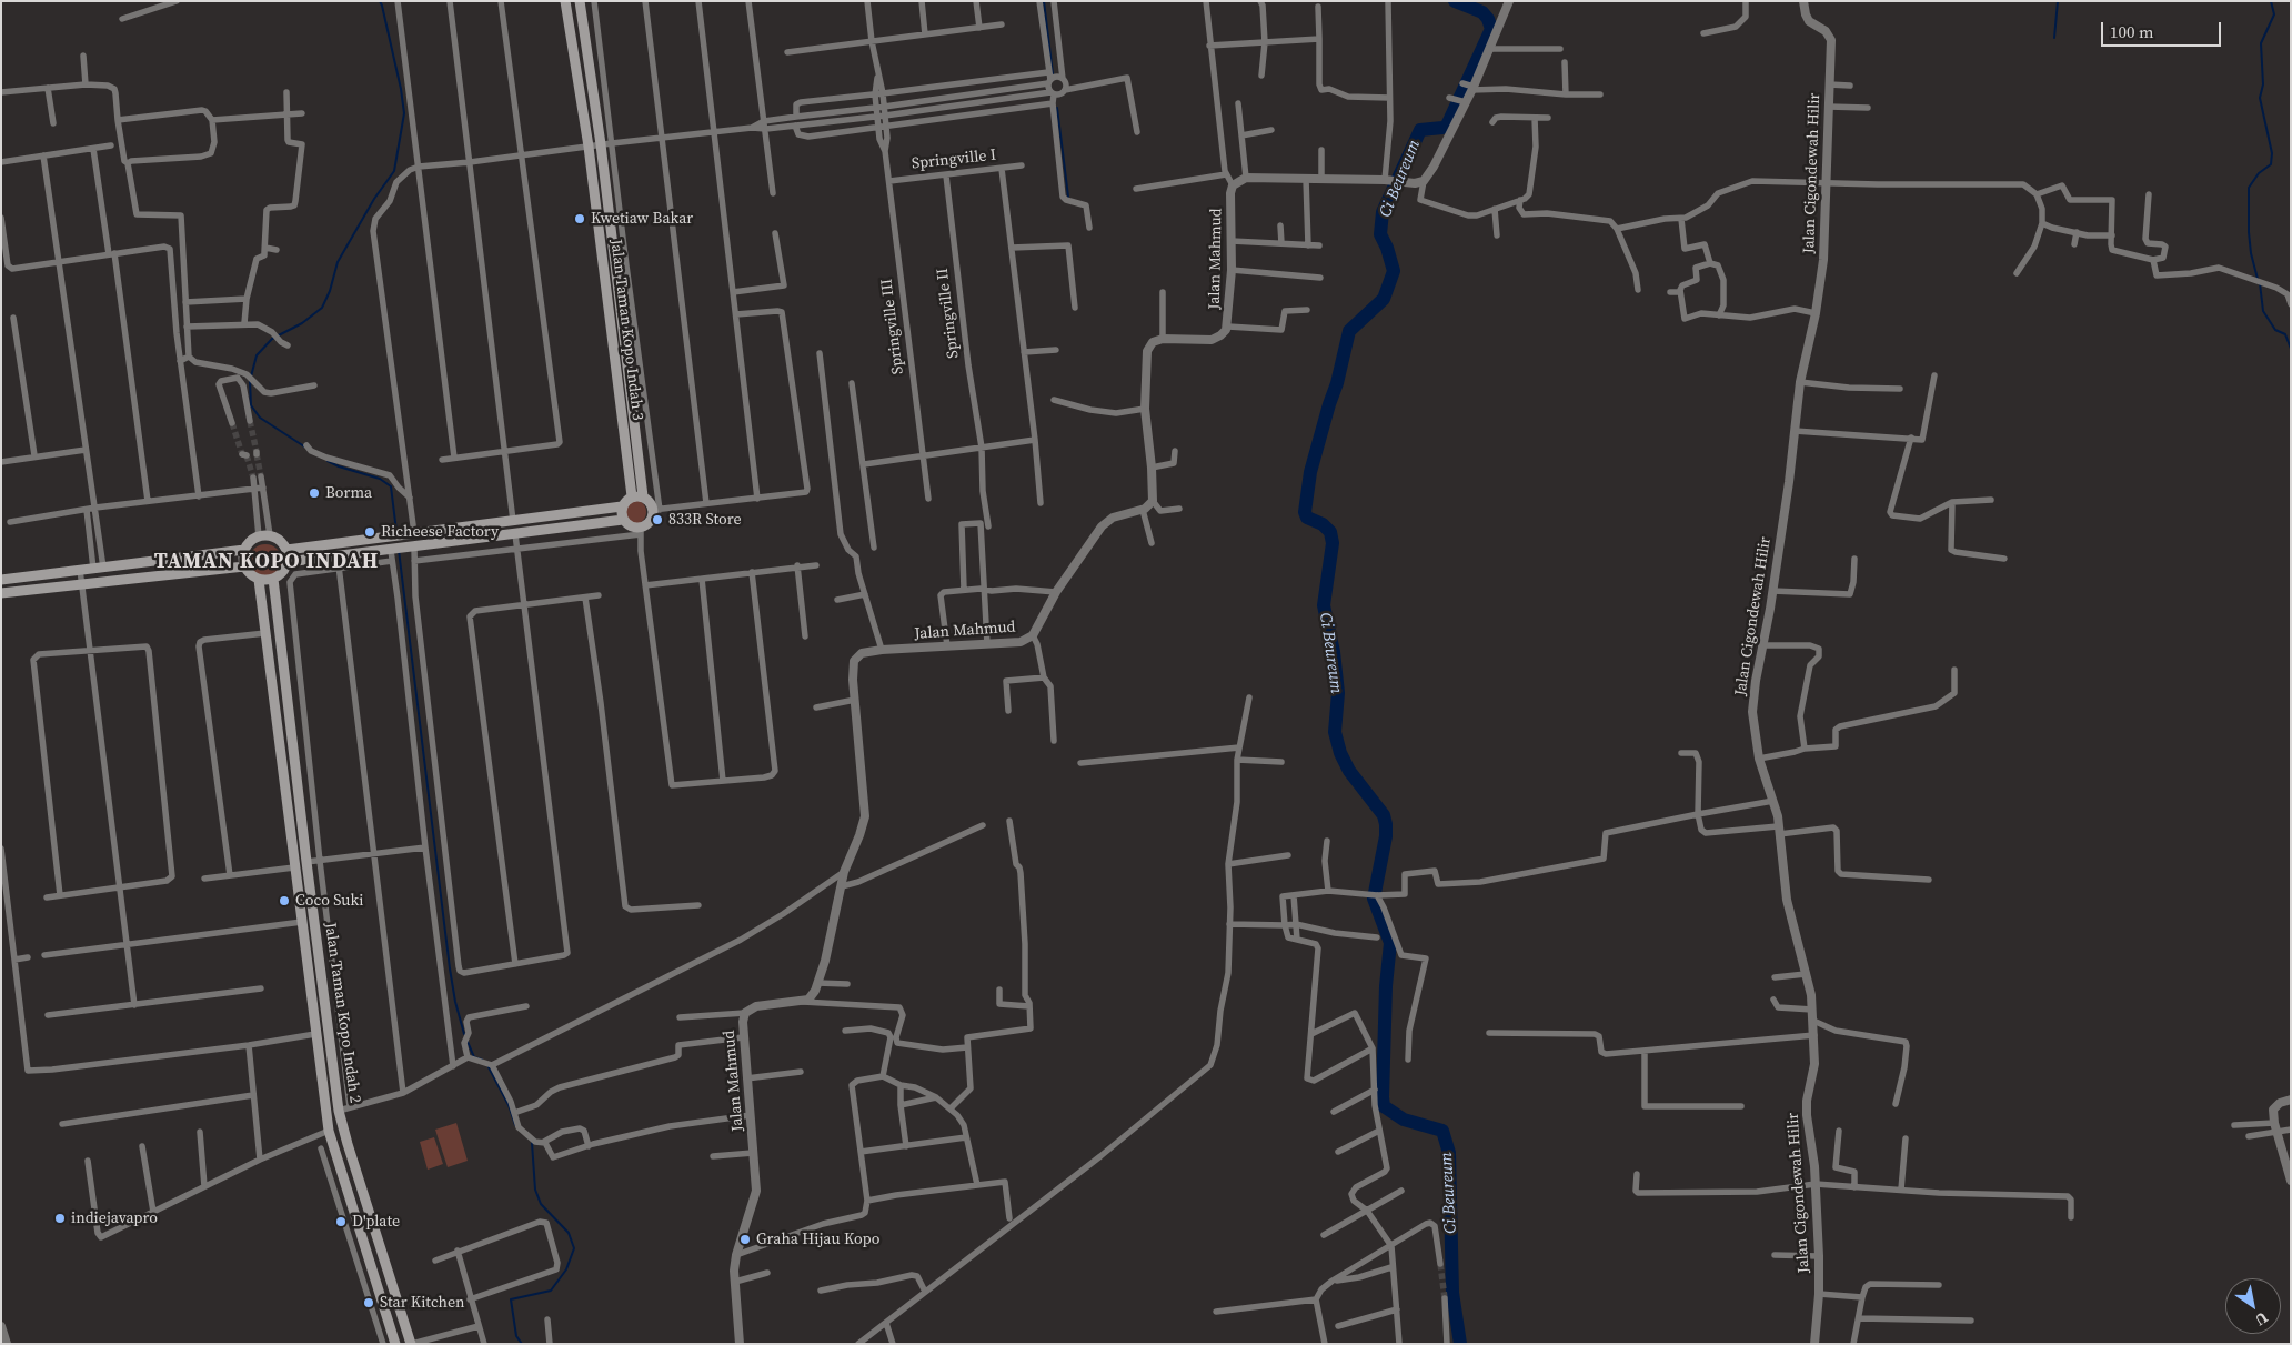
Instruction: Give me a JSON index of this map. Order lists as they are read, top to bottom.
{
  "streets": {
    "main road": ["Jalan Taman Kopo Indah 3", "Jalan Taman Kopo Indah 2"],
    "street": [
      "Springville I",
      "Jalan Cigondewah Hilir",
      "Jalan Mahmud",
      "Springville II",
      "Springville III"
    ]
  },
  "crossings": [
    ["Springville I", "Springville II"],
    ["Springville I", "Springville III"]
  ],
  "districts": ["TAMAN KOPO INDAH"],
  "water": ["Ci Beureum"],
  "places": [
    "Kwetiaw Bakar",
    "Borma",
    "833R Store",
    "Richeese Factory",
    "Coco Suki",
    "indiejavapro",
    "D'plate",
    "Graha Hijau Kopo",
    "Star Kitchen"
  ],
  "scale_bar": "100 m",
  "north": "bottom right"
}
